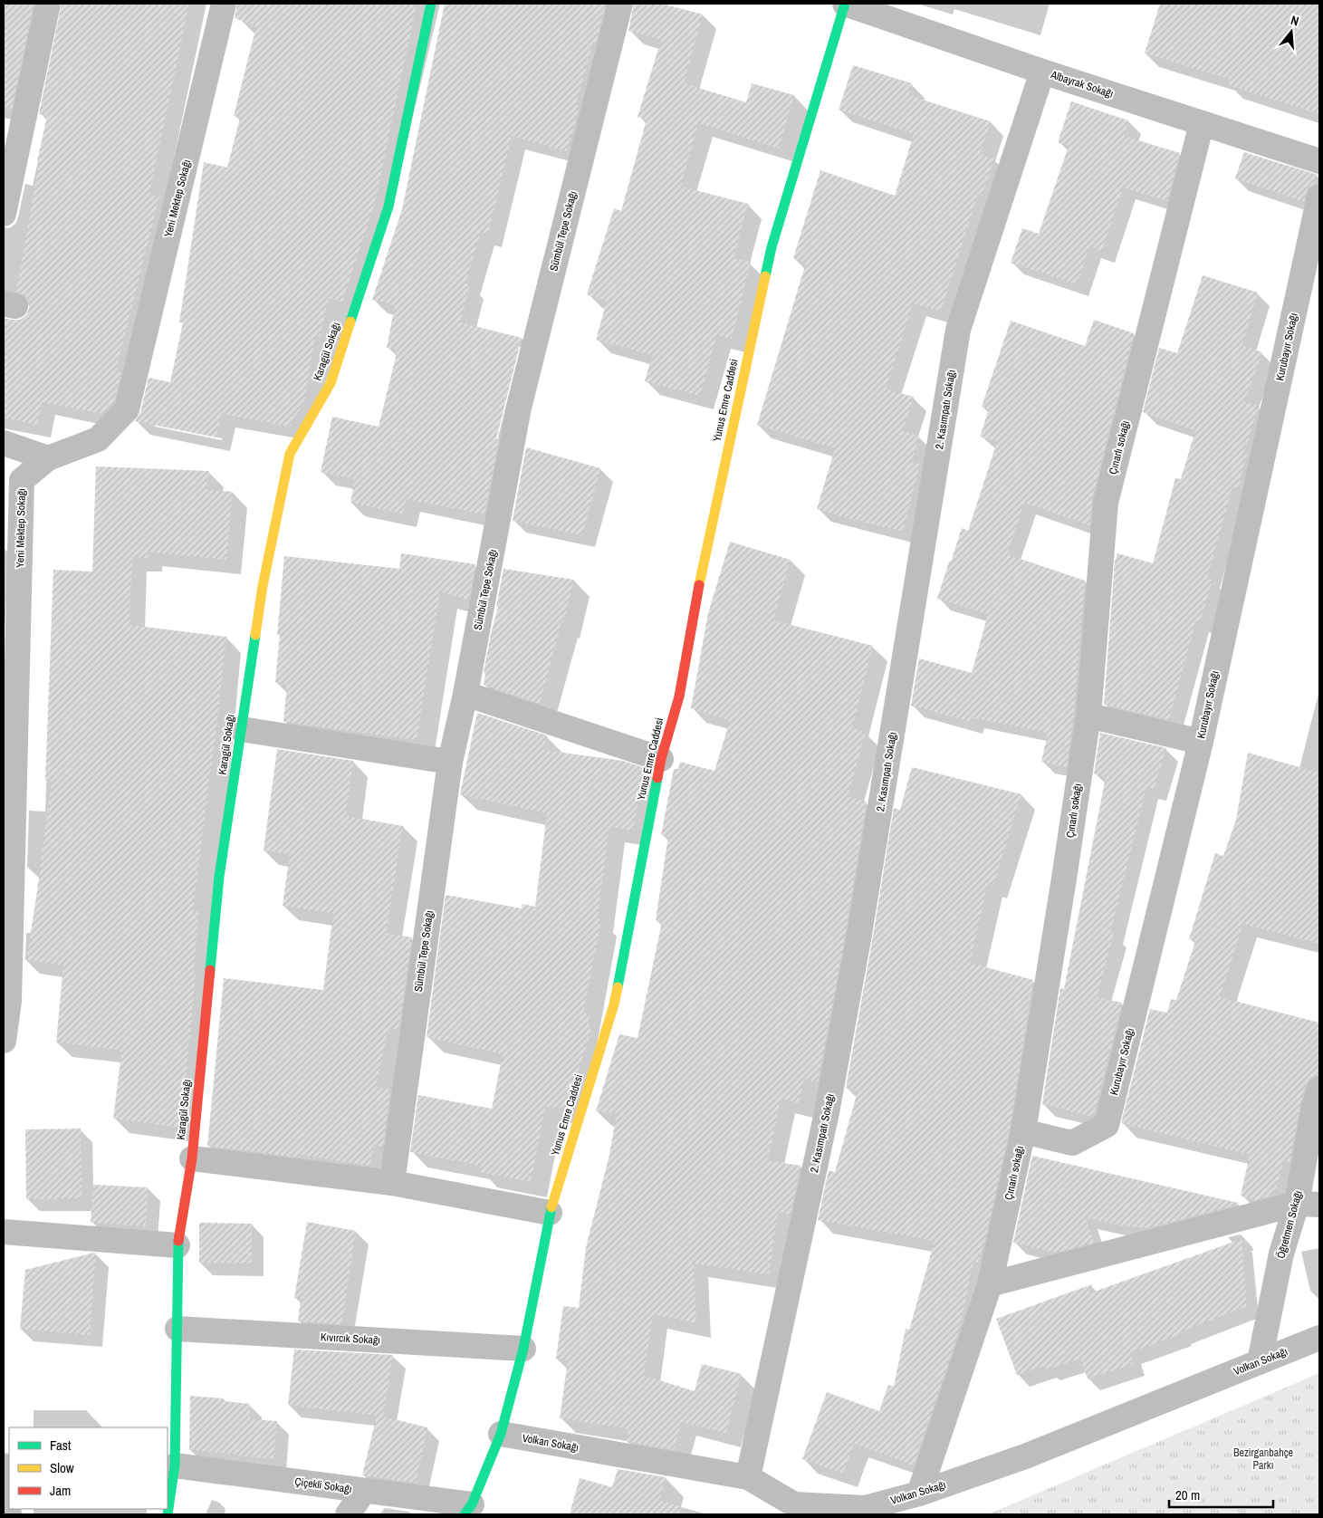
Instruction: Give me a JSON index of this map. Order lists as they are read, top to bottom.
{
  "streets": {
    "street": [
      "Albayrak Sokağı",
      "Yeni Mektep Sokağı",
      "Sümbül Tepe Sokağı",
      "Kurubayır Sokağı",
      "Karagül Sokağı",
      "Yunus Emre Caddesi",
      "2. Kasımpatı Sokağı",
      "Çınarlı sokağı",
      "Öğretmen Sokağı",
      "Kıvırcık Sokağı",
      "Volkan Sokağı",
      "Çiçekli Sokağı"
    ]
  },
  "crossings": [
    ["Albayrak Sokağı", "Yunus Emre Caddesi"],
    ["Albayrak Sokağı", "2. Kasımpatı Sokağı"],
    ["Albayrak Sokağı", "Çınarlı sokağı"],
    ["Kurubayır Sokağı", "Çınarlı sokağı"],
    ["Karagül Sokağı", "Kıvırcık Sokağı"],
    ["Karagül Sokağı", "Çiçekli Sokağı"],
    ["Yunus Emre Caddesi", "Kıvırcık Sokağı"],
    ["Yunus Emre Caddesi", "Volkan Sokağı"],
    ["Yunus Emre Caddesi", "Çiçekli Sokağı"],
    ["2. Kasımpatı Sokağı", "Volkan Sokağı"],
    ["Çınarlı sokağı", "Volkan Sokağı"],
    ["Öğretmen Sokağı", "Volkan Sokağı"]
  ],
  "parks": ["Bezirganbahçe Parkı"],
  "legend": ["Fast", "Slow", "Jam"],
  "scale_bar": "20 m",
  "north": "top"
}
